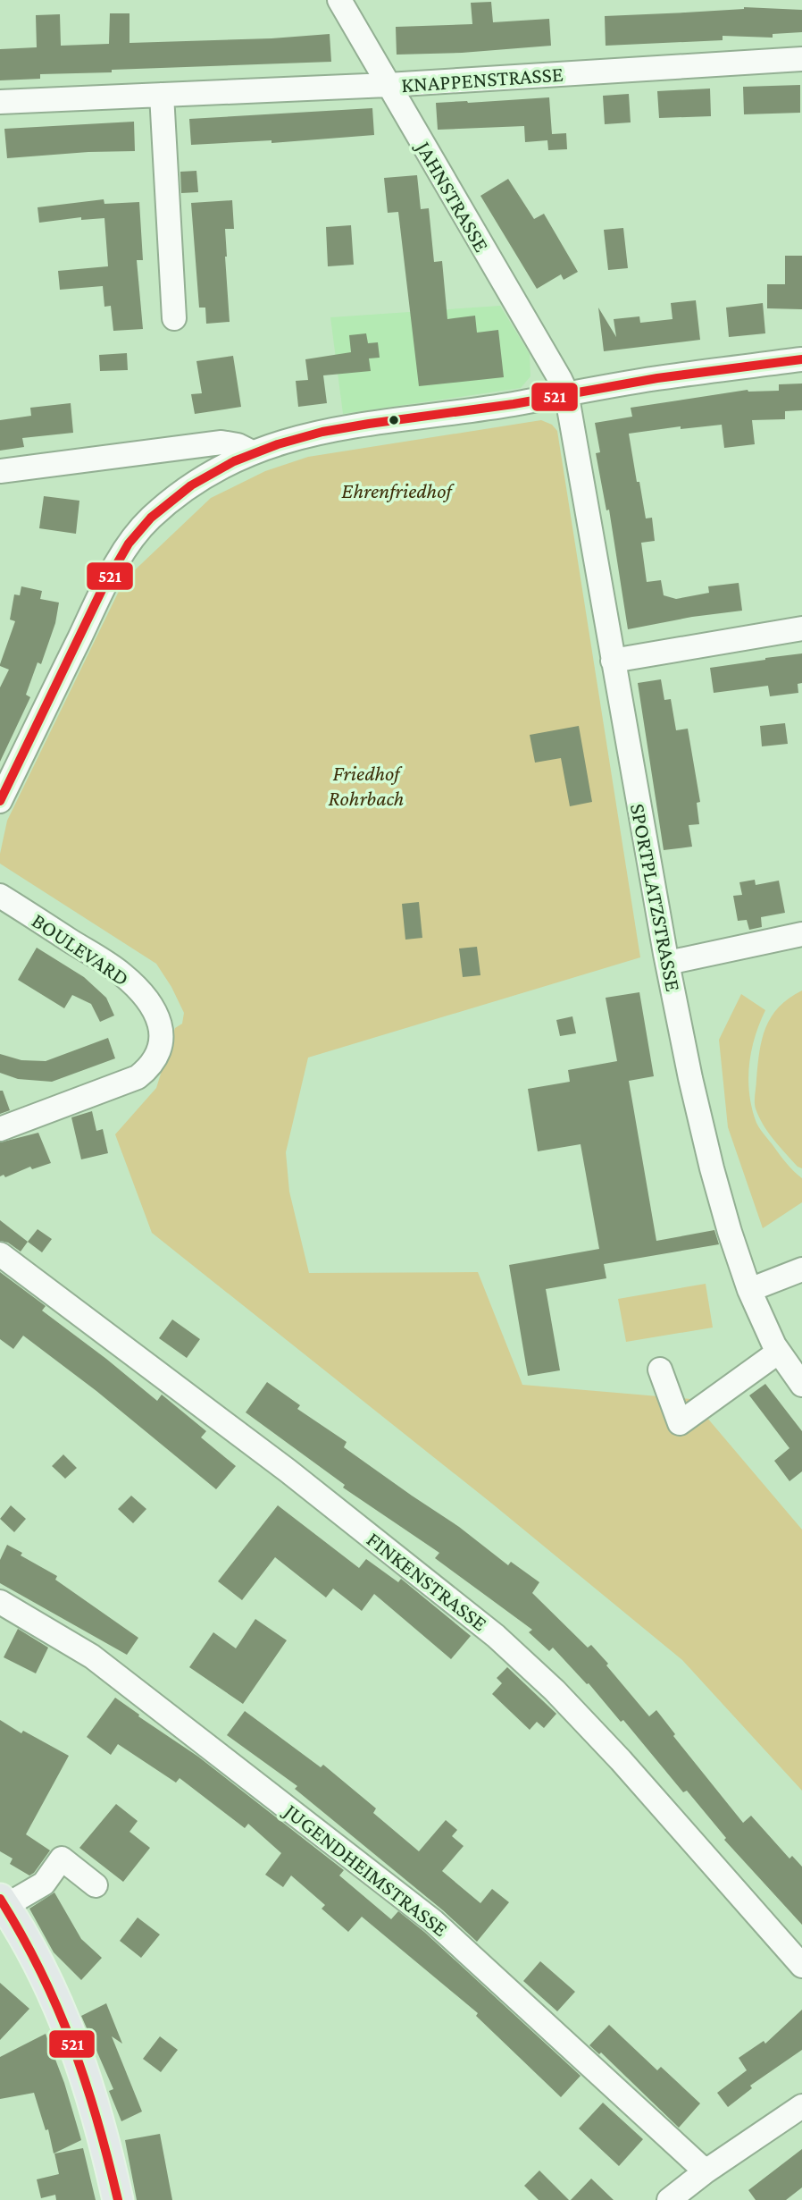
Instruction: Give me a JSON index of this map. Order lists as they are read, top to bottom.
{
  "streets": {
    "street": [
      "KNAPPENSTRASSE",
      "JAHNSTRASSE",
      "SPORTPLATZSTRASSE",
      "BOULEVARD",
      "FINKENSTRASSE",
      "JUGENDHEIMSTRASSE"
    ]
  },
  "crossings": [
    ["KNAPPENSTRASSE", "JAHNSTRASSE"],
    ["JAHNSTRASSE", "SPORTPLATZSTRASSE"]
  ],
  "parks": ["Ehrenfriedhof", "Friedhof Rohrbach"],
  "lines": ["transit line 521"]
}
